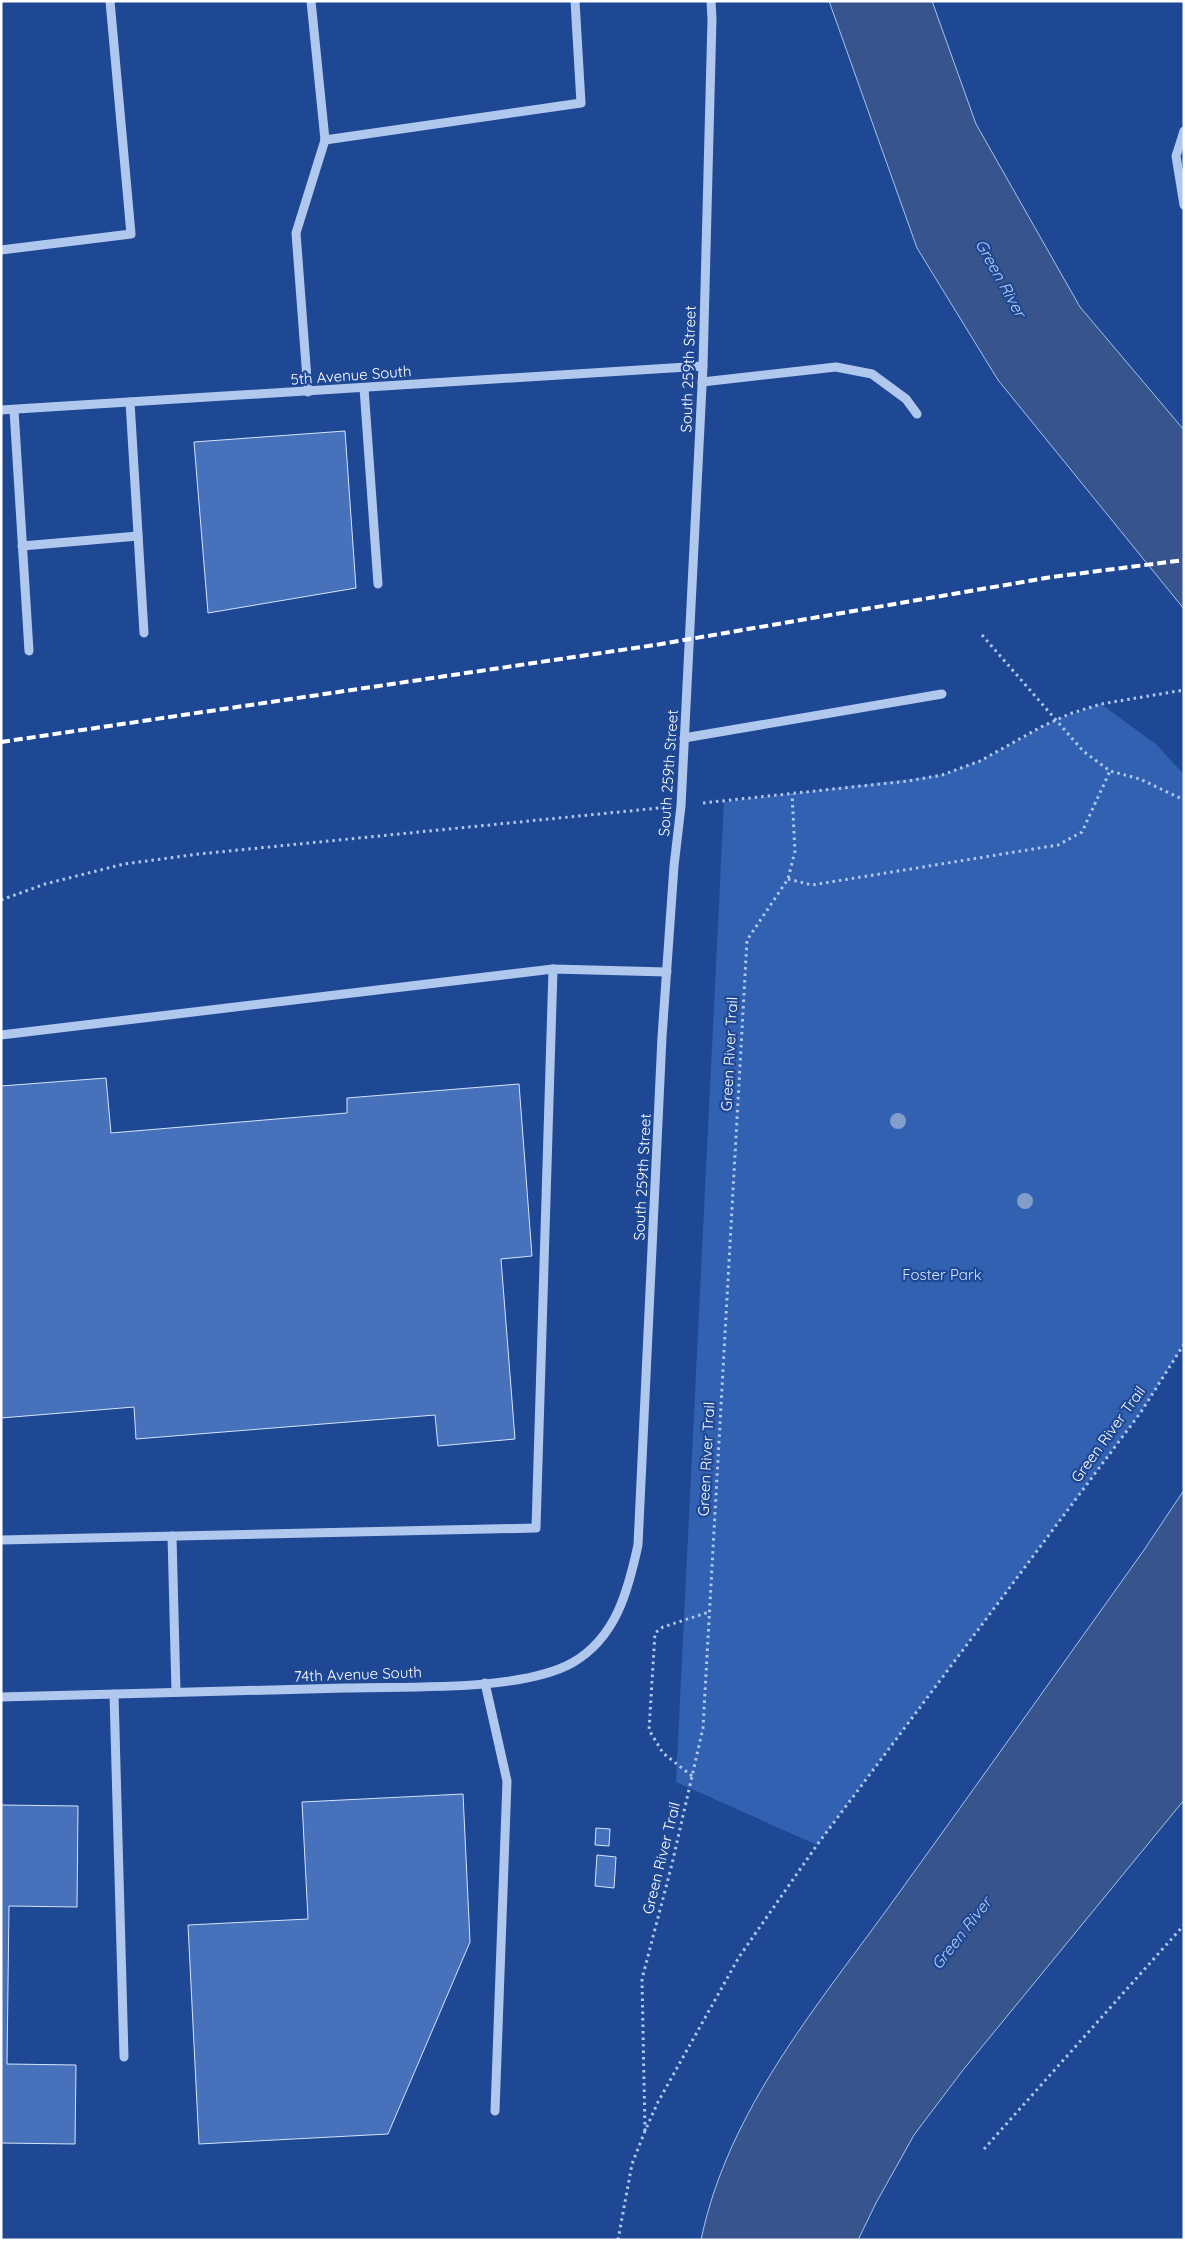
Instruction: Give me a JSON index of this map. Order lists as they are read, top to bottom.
{
  "streets": {
    "street": ["South 259th Street", "5th Avenue South", "74th Avenue South"],
    "path": ["Green River Trail"]
  },
  "crossings": [
    ["South 259th Street", "5th Avenue South"],
    ["South 259th Street", "74th Avenue South"]
  ],
  "water": ["Green River"],
  "parks": ["Foster Park"]
}
